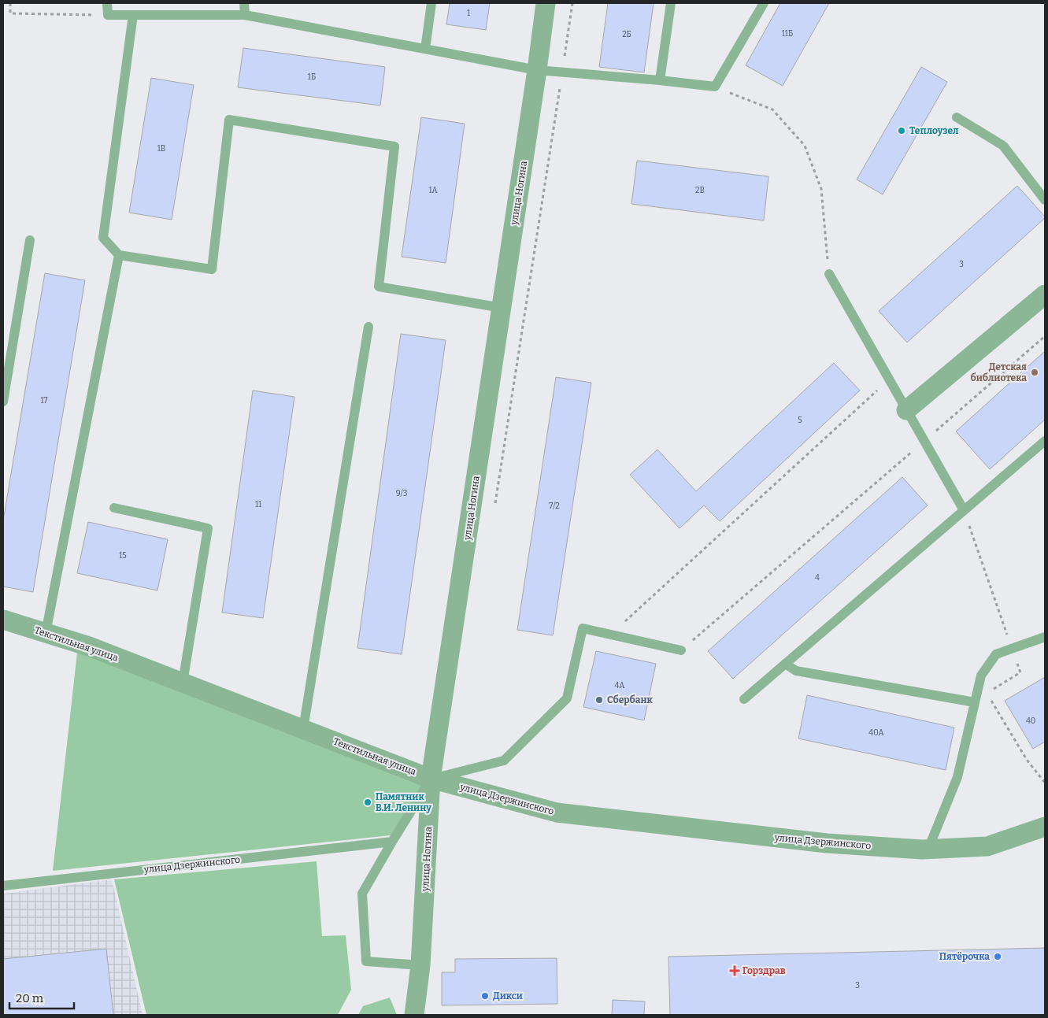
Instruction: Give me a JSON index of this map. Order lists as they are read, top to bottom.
{
  "streets": {
    "street": ["улица Ногина", "Текстильная улица", "улица Дзержинского"]
  },
  "crossings": [
    ["улица Ногина", "Текстильная улица"],
    ["улица Ногина", "улица Дзержинского"],
    ["Текстильная улица", "улица Дзержинского"]
  ],
  "places": {
    "other": [
      "Теплоузел",
      "Детская библиотека",
      "Сбербанк",
      "Памятник В.И. Ленину",
      "Пятёрочка",
      "Дикси"
    ],
    "health": ["Горздрав"]
  },
  "house_numbers": [
    "1",
    "11Б",
    "2Б",
    "1Б",
    "1В",
    "1А",
    "2В",
    "3",
    "17",
    "5",
    "9/3",
    "11",
    "7/2",
    "15",
    "4",
    "4А",
    "40",
    "40А",
    "3"
  ],
  "scale_bar": "20 m"
}
